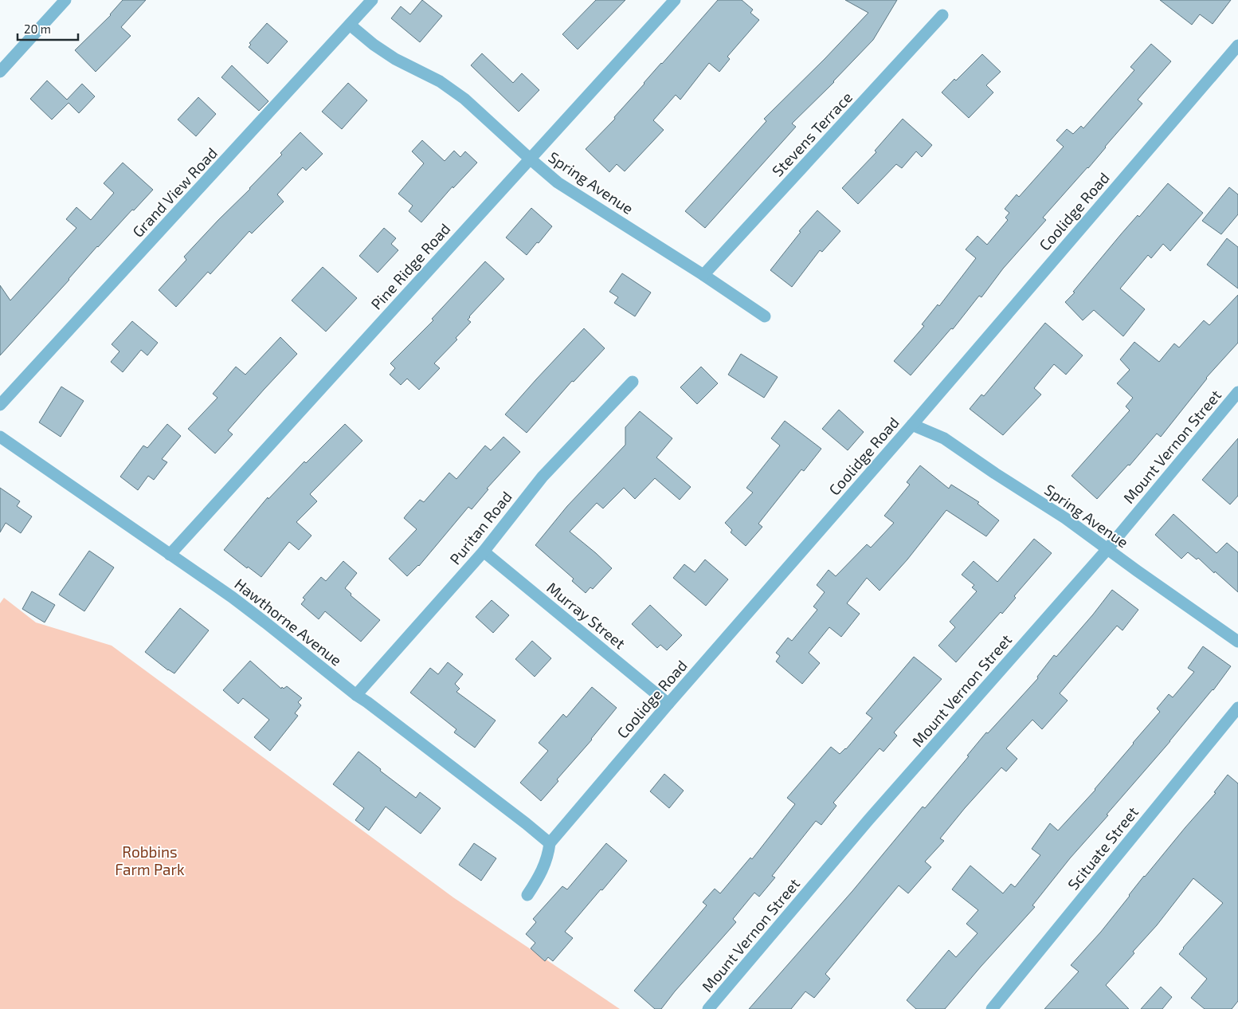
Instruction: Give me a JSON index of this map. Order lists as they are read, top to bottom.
{
  "streets": {
    "street": [
      "Stevens Terrace",
      "Spring Avenue",
      "Grand View Road",
      "Coolidge Road",
      "Pine Ridge Road",
      "Mount Vernon Street",
      "Puritan Road",
      "Murray Street",
      "Hawthorne Avenue",
      "Scituate Street"
    ]
  },
  "crossings": [
    ["Stevens Terrace", "Spring Avenue"],
    ["Spring Avenue", "Grand View Road"],
    ["Spring Avenue", "Coolidge Road"],
    ["Spring Avenue", "Pine Ridge Road"],
    ["Spring Avenue", "Mount Vernon Street"],
    ["Coolidge Road", "Murray Street"],
    ["Coolidge Road", "Hawthorne Avenue"],
    ["Pine Ridge Road", "Hawthorne Avenue"],
    ["Puritan Road", "Murray Street"],
    ["Puritan Road", "Hawthorne Avenue"]
  ],
  "parks": ["Robbins Farm Park"],
  "scale_bar": "20 m"
}
